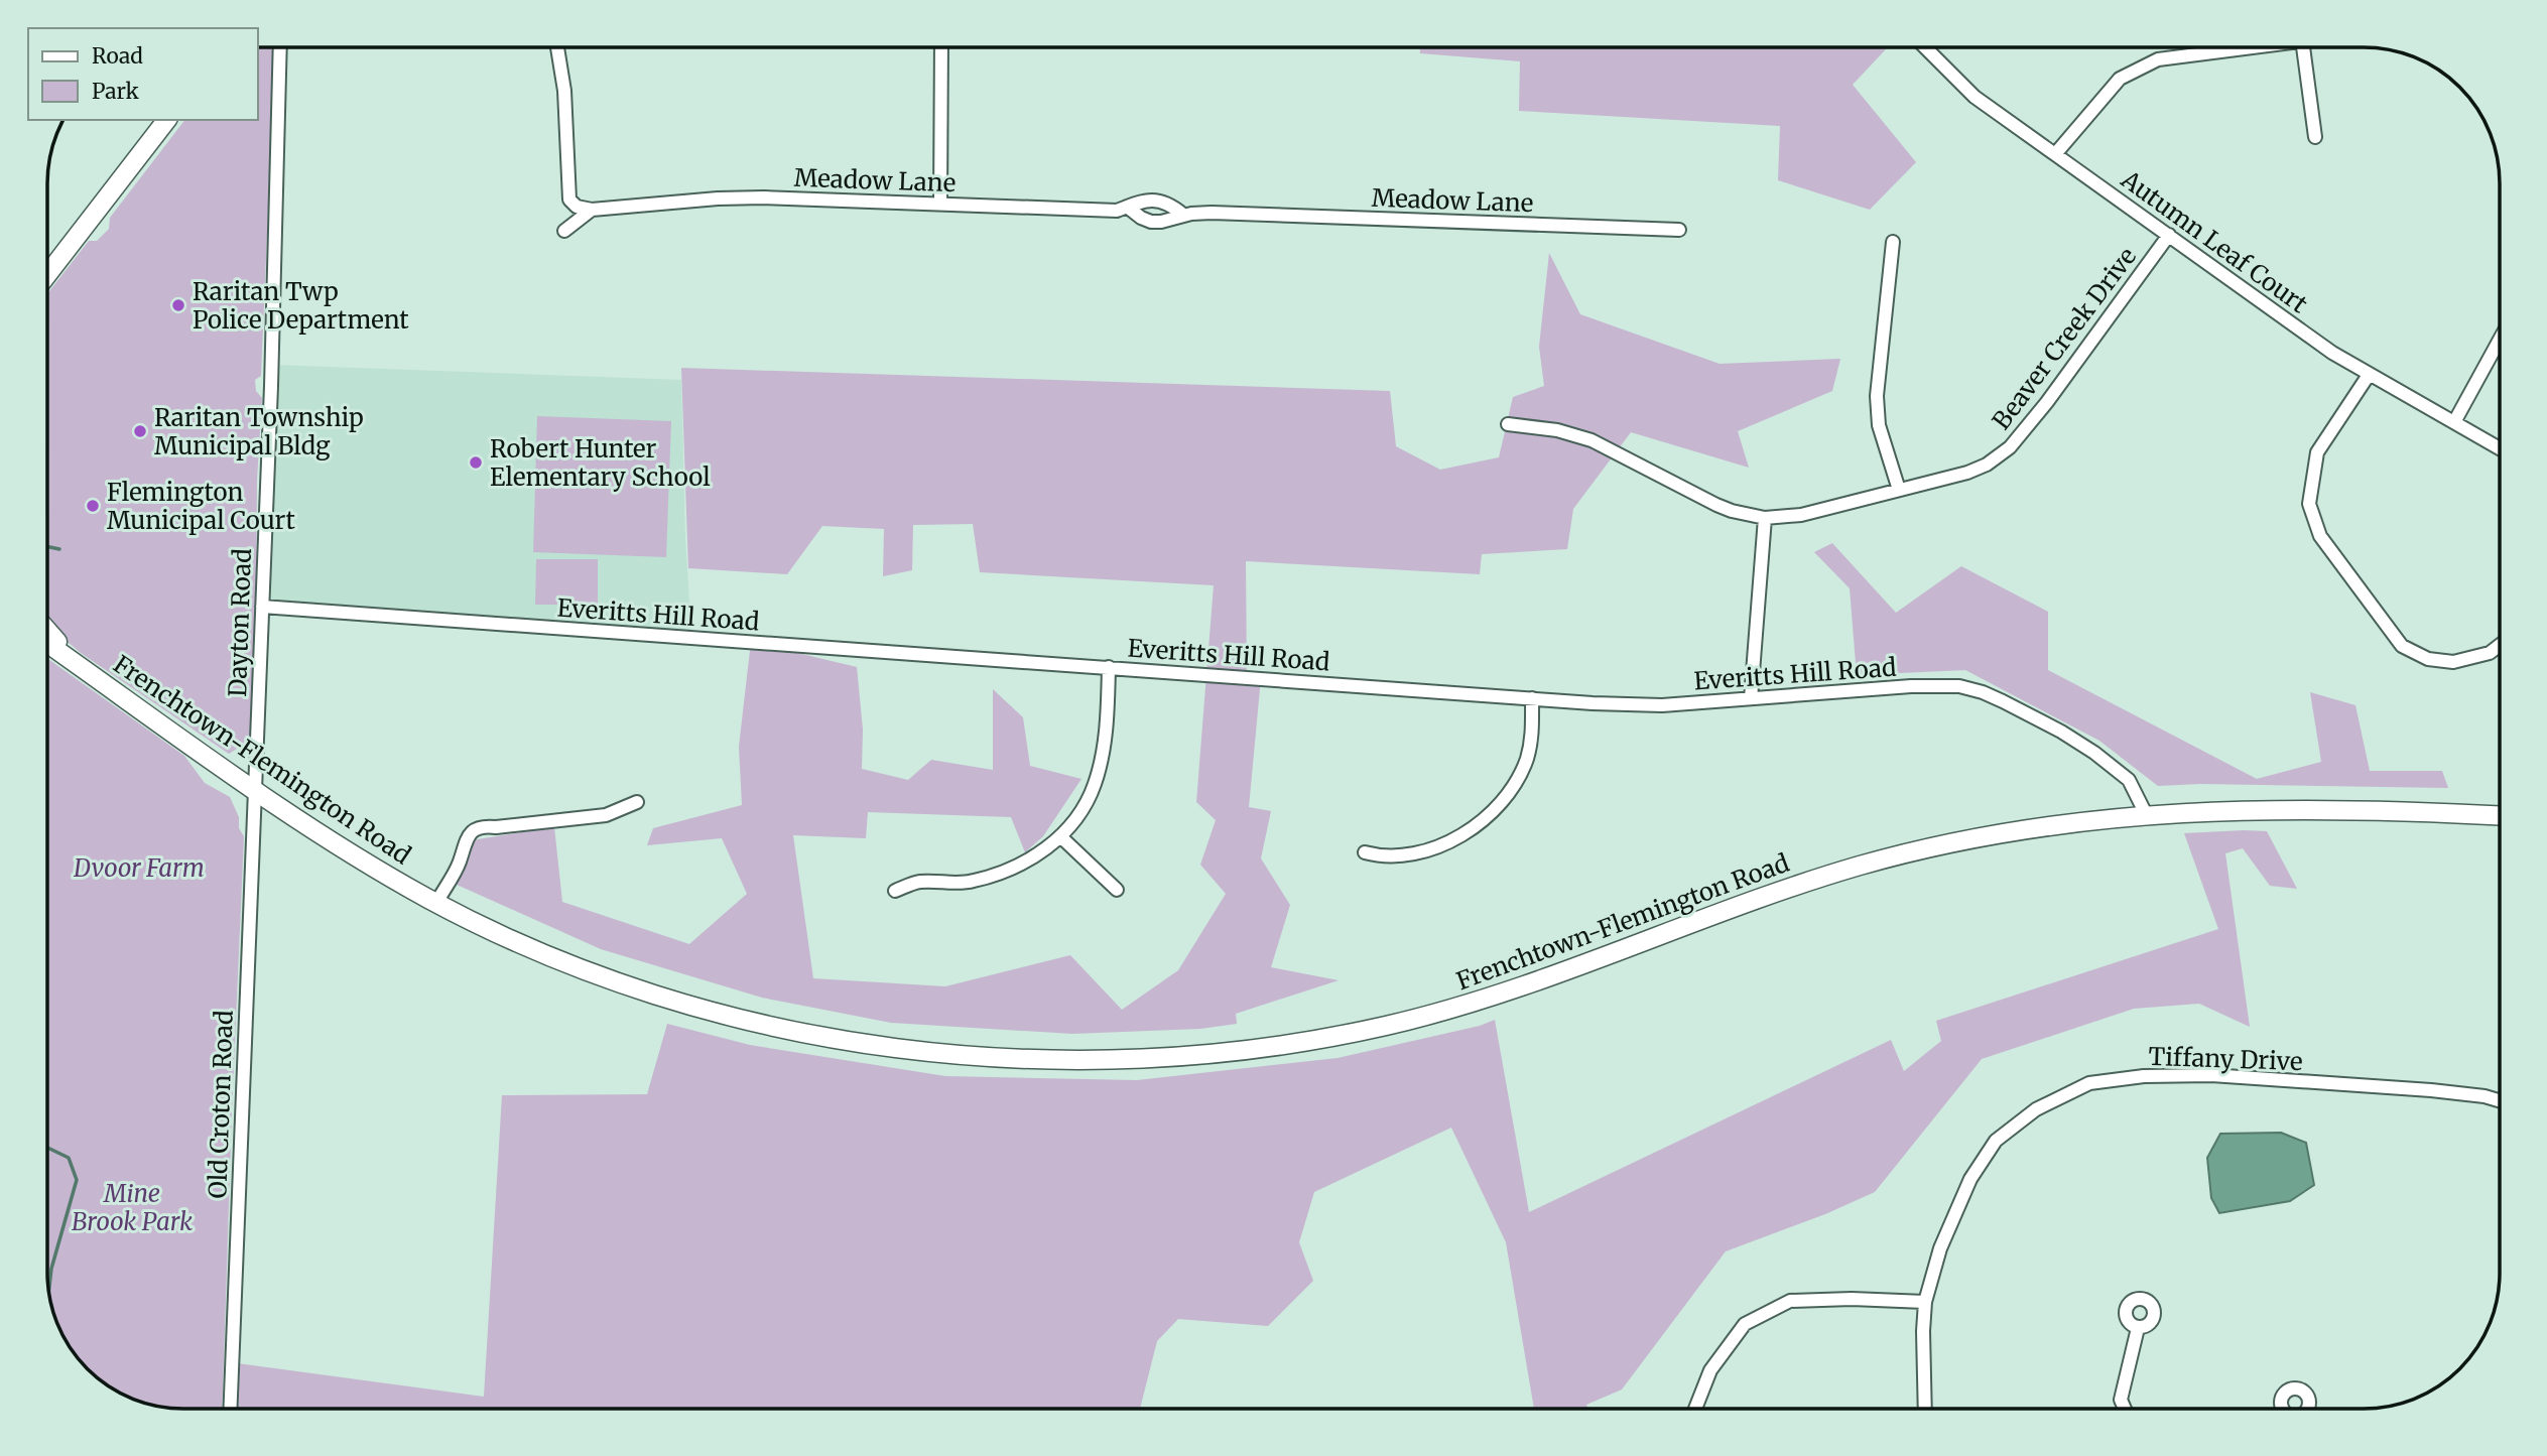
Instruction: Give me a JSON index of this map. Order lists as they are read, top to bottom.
{
  "streets": {
    "main road": ["Frenchtown-Flemington Road"],
    "street": [
      "Meadow Lane",
      "Autumn Leaf Court",
      "Beaver Creek Drive",
      "Everitts Hill Road",
      "Dayton Road",
      "Tiffany Drive",
      "Old Croton Road"
    ]
  },
  "crossings": [
    ["Autumn Leaf Court", "Beaver Creek Drive"],
    ["Everitts Hill Road", "Dayton Road"],
    ["Everitts Hill Road", "Frenchtown-Flemington Road"],
    ["Dayton Road", "Frenchtown-Flemington Road"],
    ["Dayton Road", "Old Croton Road"],
    ["Frenchtown-Flemington Road", "Old Croton Road"]
  ],
  "parks": ["Dvoor Farm", "Mine Brook Park"],
  "places": [
    "Raritan Twp Police Department",
    "Raritan Township Municipal Bldg",
    "Robert Hunter Elementary School",
    "Flemington Municipal Court"
  ],
  "legend": ["Road", "Park"]
}
